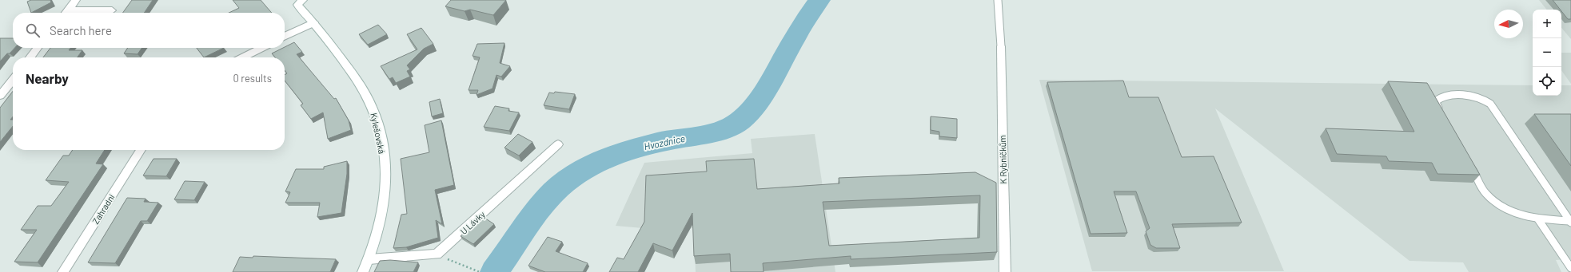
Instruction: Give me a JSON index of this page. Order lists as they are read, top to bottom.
{
  "streets": {
    "street": [
      "Kylešovská",
      "K Rybníčkům",
      "Zahradní",
      "U Lávky"
    ]
  },
  "crossings": [
    ["Kylešovská", "U Lávky"]
  ],
  "water": ["Hvozdnice"],
  "north": "left",
  "page": {
    "map_buttons": ["+", "−"],
    "search": "Search here",
    "heading": ["Nearby", "0 results"]
  }
}
